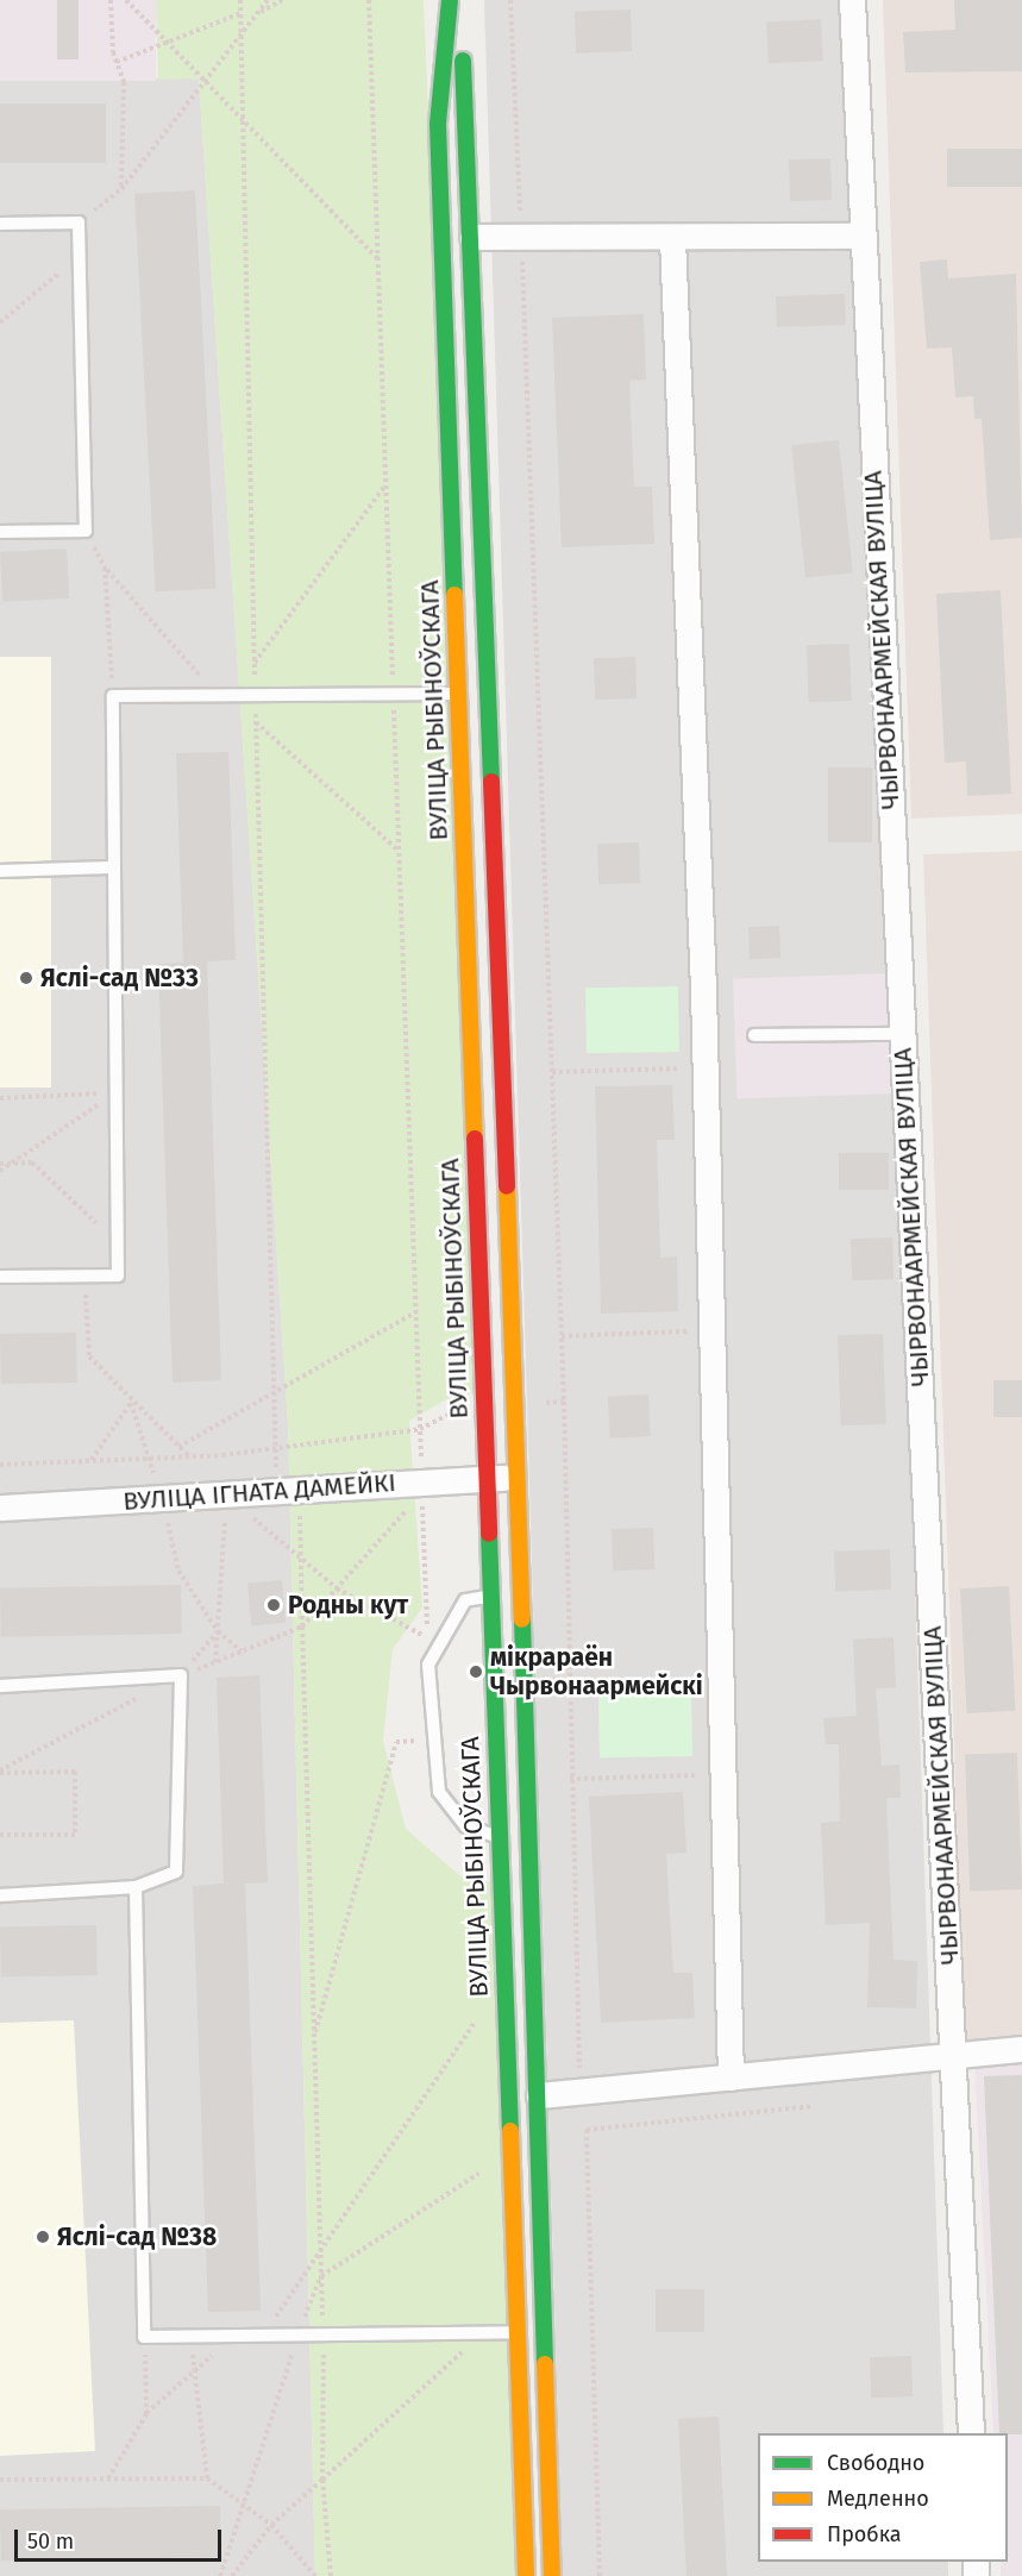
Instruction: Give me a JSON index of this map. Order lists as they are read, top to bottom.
{
  "streets": {
    "main road": ["ВУЛІЦА РЫБІНОЎСКАГА"],
    "street": ["ЧЫРВОНААРМЕЙСКАЯ ВУЛІЦА", "ВУЛІЦА ІГНАТА ДАМЕЙКІ"]
  },
  "crossings": [
    ["ВУЛІЦА РЫБІНОЎСКАГА", "ВУЛІЦА ІГНАТА ДАМЕЙКІ"]
  ],
  "places": [
    "Яслі-сад №33",
    "Родны кут",
    "мікрараён Чырвонаармейскі",
    "Яслі-сад №38"
  ],
  "legend": ["Свободно", "Медленно", "Пробка"],
  "scale_bar": "50 m"
}
